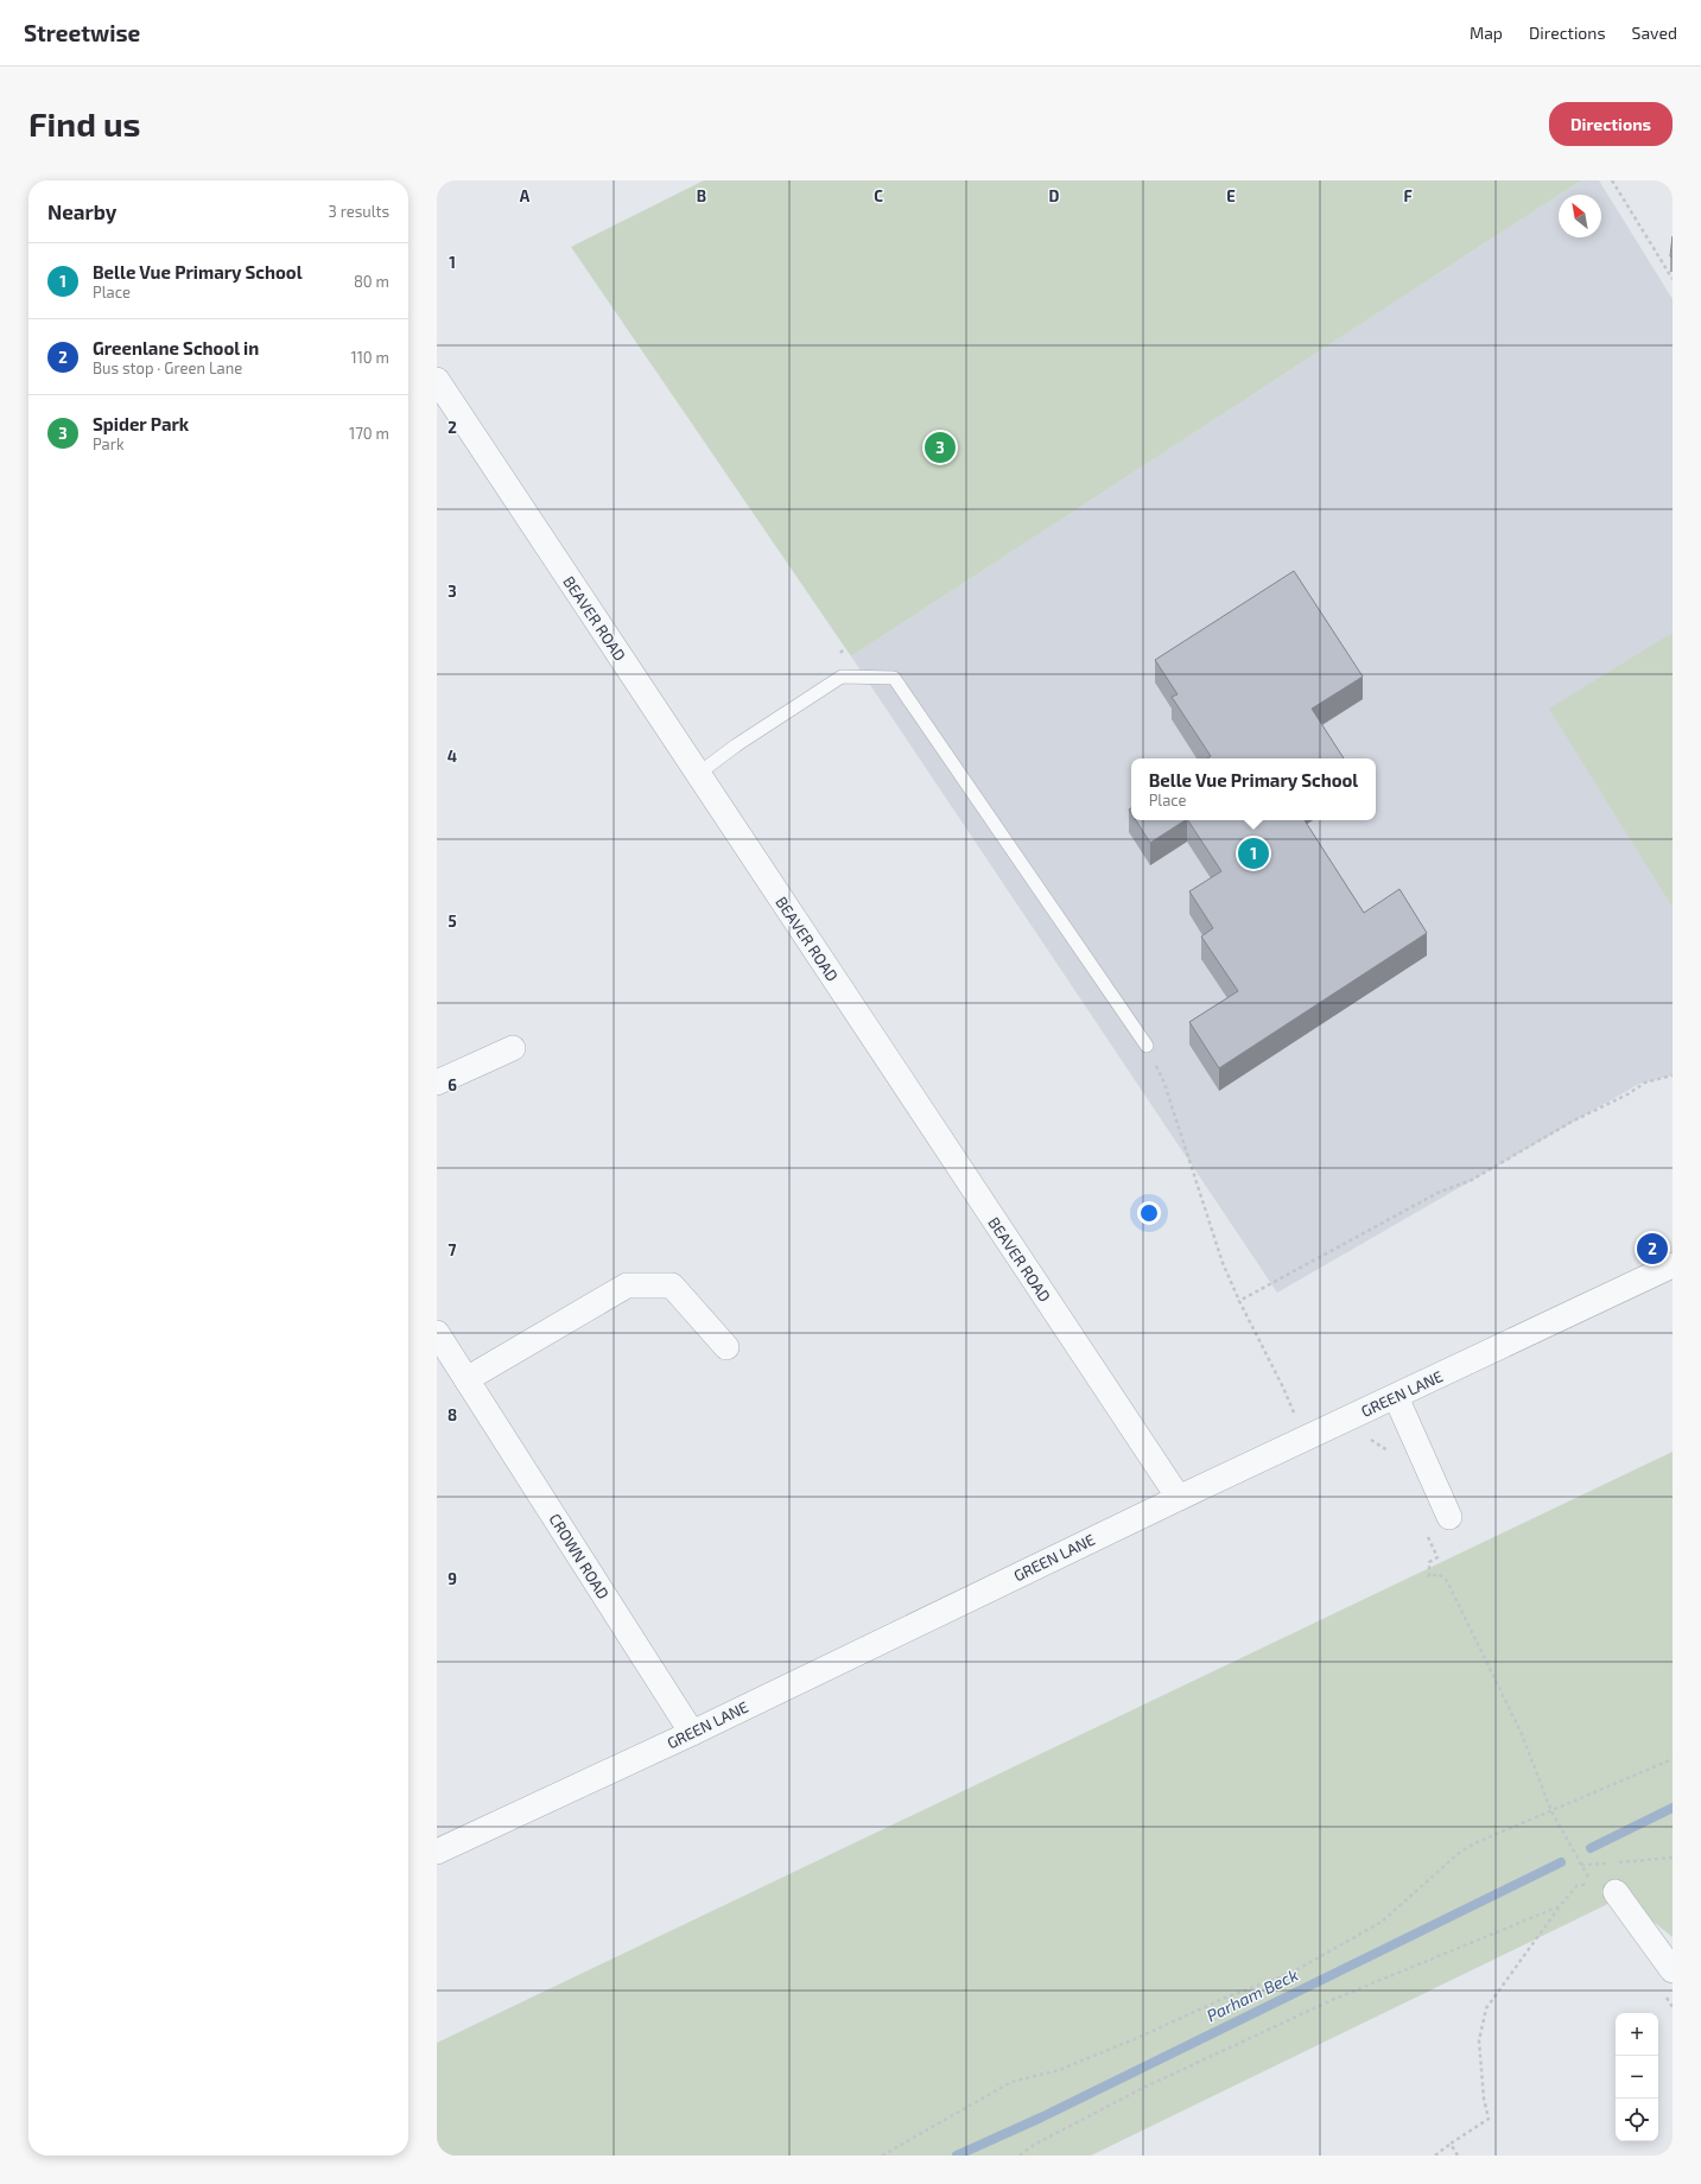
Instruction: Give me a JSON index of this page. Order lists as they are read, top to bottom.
{
  "streets": {
    "street": ["BEAVER ROAD", "GREEN LANE", "CROWN ROAD"]
  },
  "crossings": [
    ["BEAVER ROAD", "GREEN LANE"],
    ["GREEN LANE", "CROWN ROAD"]
  ],
  "water": ["Parham Beck"],
  "north": "top left",
  "page": {
    "header": "Streetwise",
    "nav": ["Map", "Directions", "Saved"],
    "buttons": "Directions",
    "title": "Find us",
    "heading": ["Nearby", "3 results"],
    "list": [
      {
        "mark": "1",
        "name": "Belle Vue Primary School",
        "note": "Place",
        "value": "80 m"
      },
      {
        "mark": "2",
        "name": "Greenlane School in",
        "note": "Bus stop · Green Lane",
        "value": "110 m"
      },
      {
        "mark": "3",
        "name": "Spider Park",
        "note": "Park",
        "value": "170 m"
      }
    ],
    "pins": ["3", "1", "2"],
    "popup": ["Belle Vue Primary School", "Place"],
    "map_buttons": ["+", "−"]
  },
  "grid": {
    "columns": [
      "A",
      "B",
      "C",
      "D",
      "E",
      "F"
    ],
    "rows": [
      "1",
      "2",
      "3",
      "4",
      "5",
      "6",
      "7",
      "8",
      "9"
    ]
  }
}
